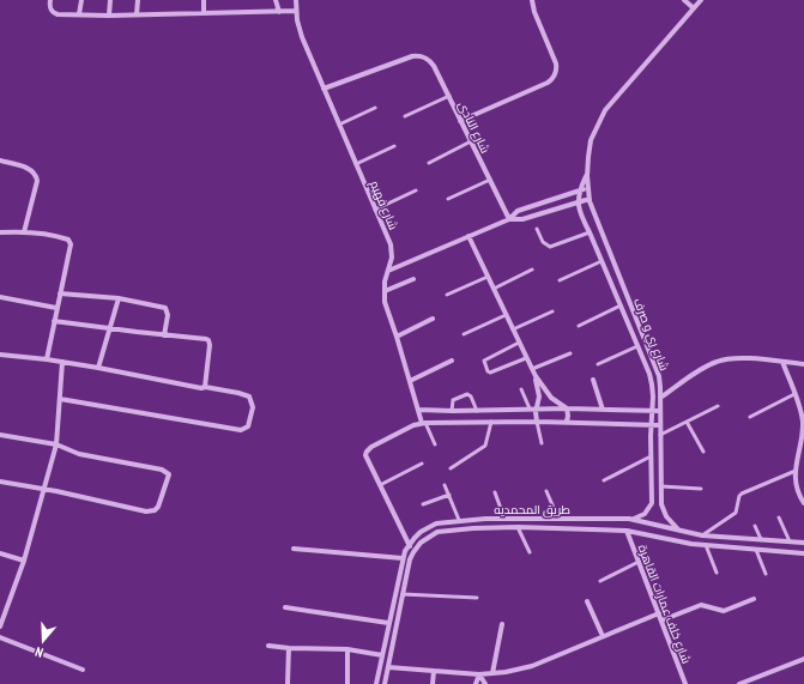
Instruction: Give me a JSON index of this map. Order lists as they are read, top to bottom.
{
  "streets": {
    "street": [
      "شارع النادى",
      "شارع فهيم",
      "شارع ري و صرف",
      "طريق المحمديه",
      "شارع خلف عمارات القاهرة"
    ]
  },
  "crossings": [
    ["شارع النادى", "شارع فهيم"],
    ["شارع ري و صرف", "طريق المحمديه"],
    ["طريق المحمديه", "شارع خلف عمارات القاهرة"]
  ],
  "north": "bottom"
}
